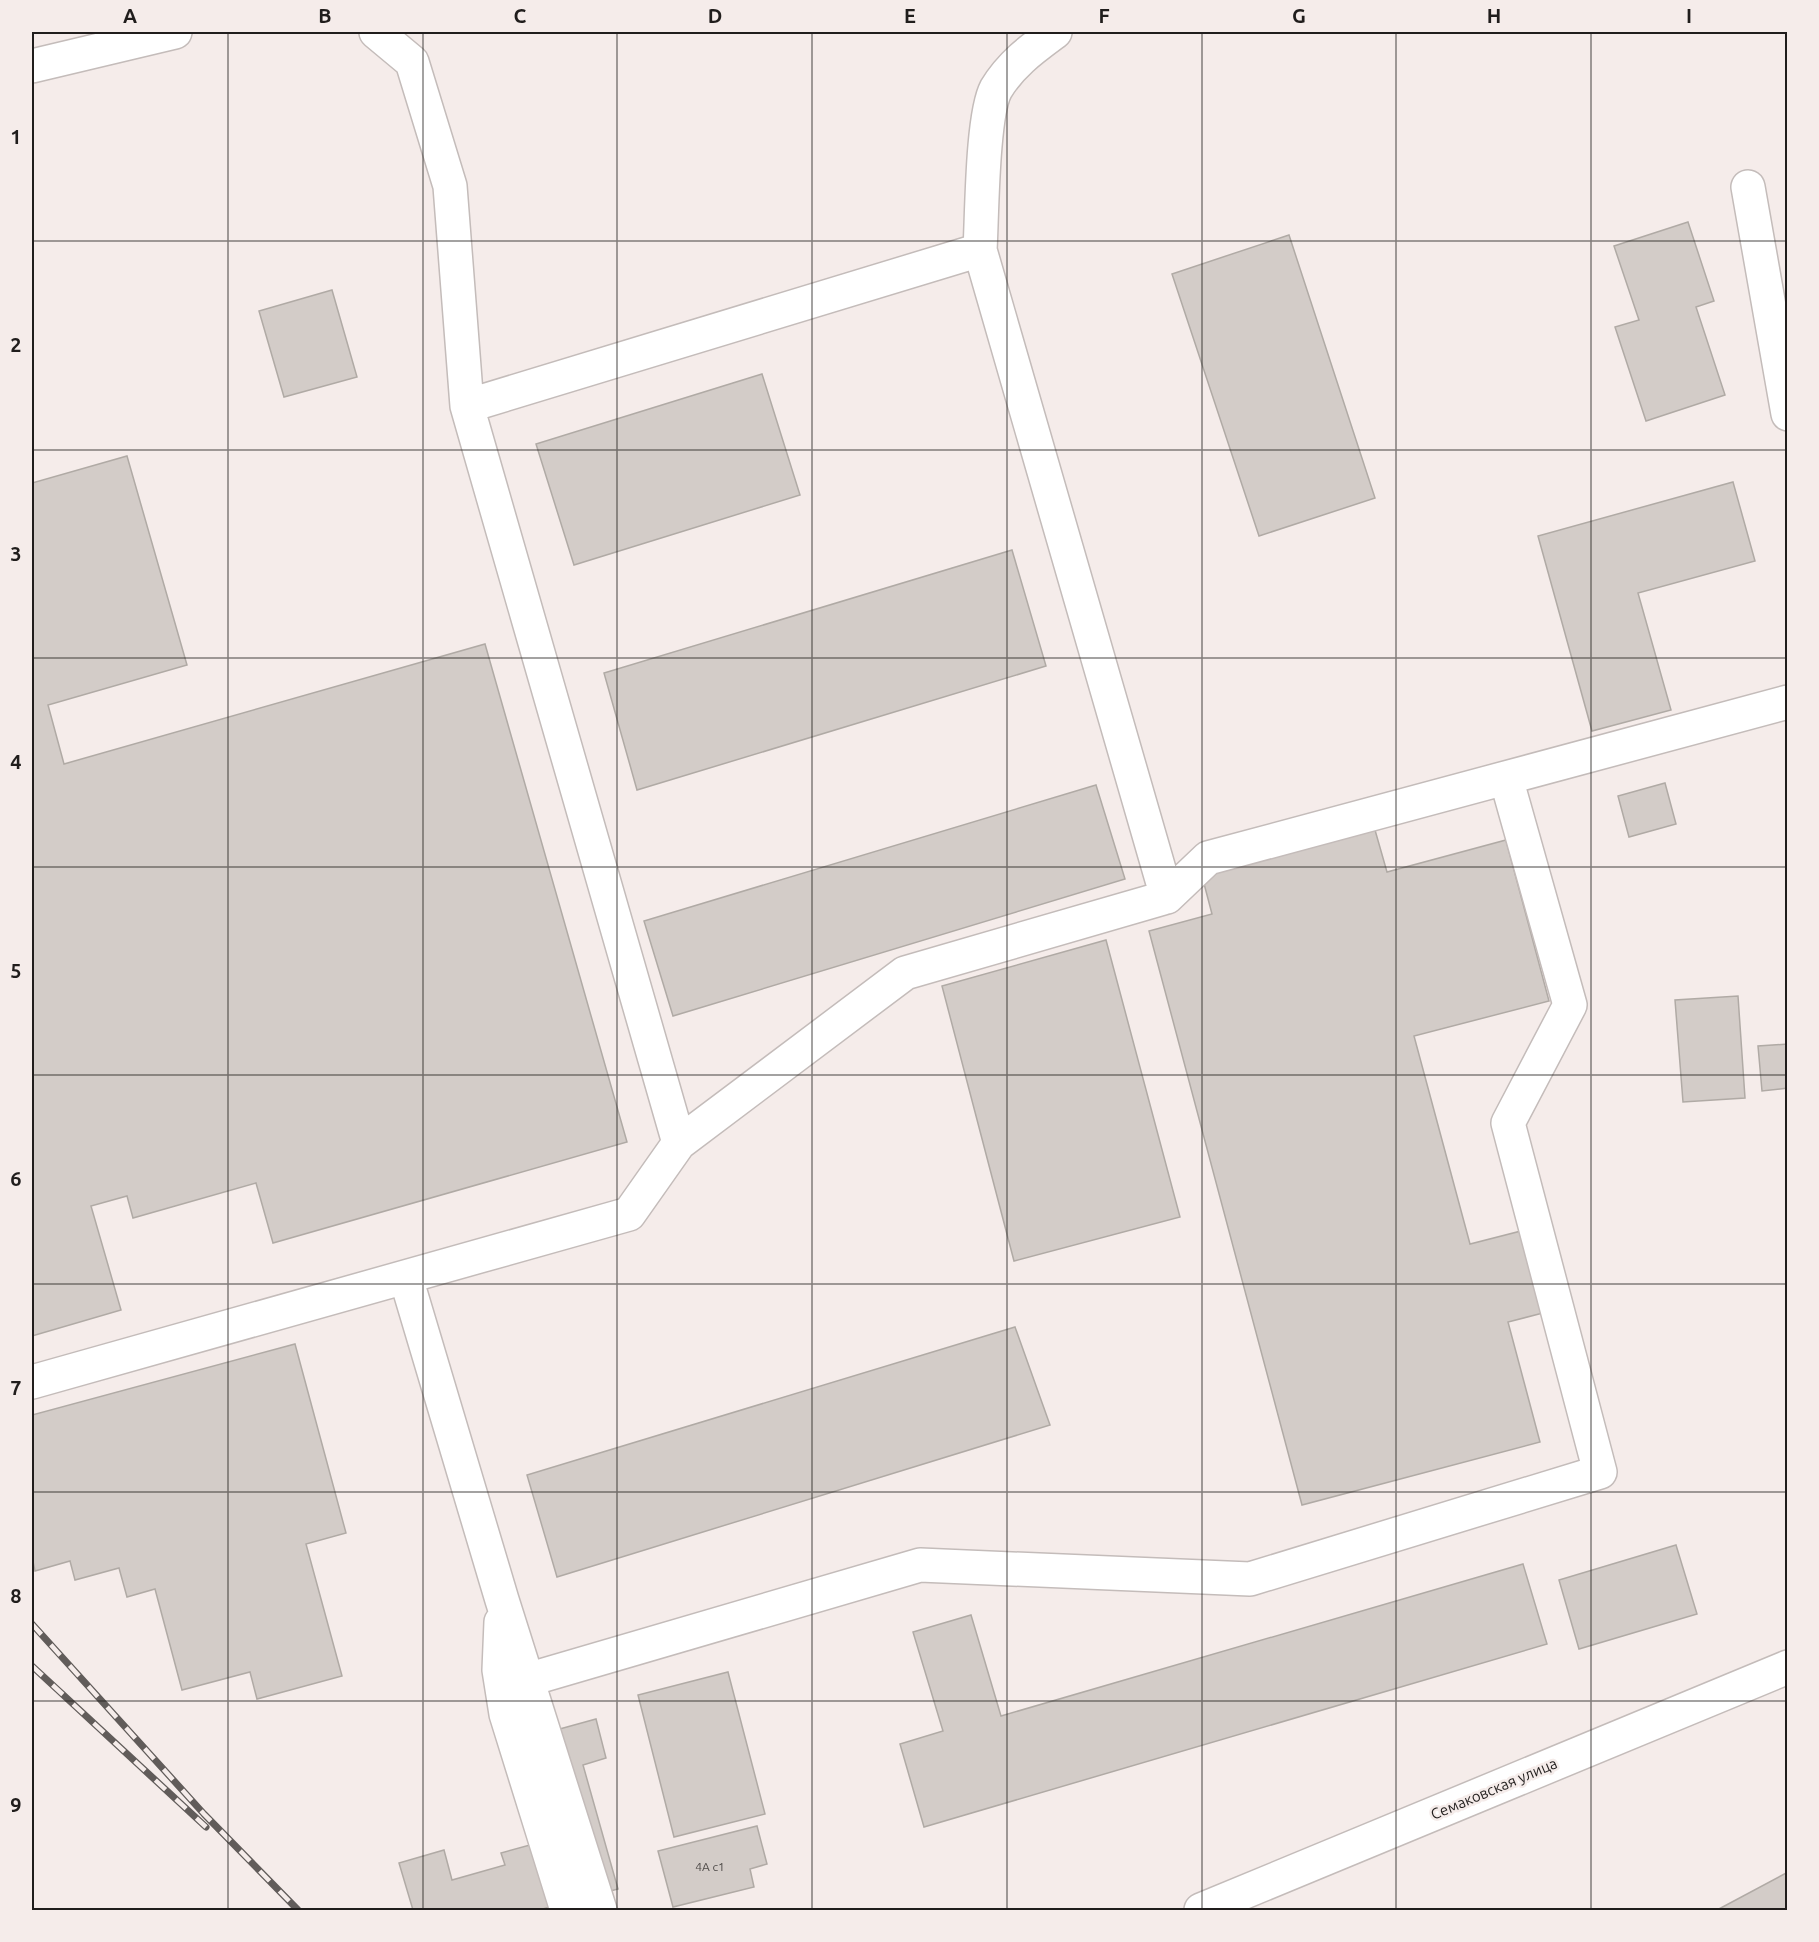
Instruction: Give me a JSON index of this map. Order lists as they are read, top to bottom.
{
  "streets": {
    "street": ["Семаковская улица"]
  },
  "house_numbers": ["4А с1"],
  "grid": {
    "columns": [
      "A",
      "B",
      "C",
      "D",
      "E",
      "F",
      "G",
      "H",
      "I"
    ],
    "rows": [
      "1",
      "2",
      "3",
      "4",
      "5",
      "6",
      "7",
      "8",
      "9"
    ]
  }
}
